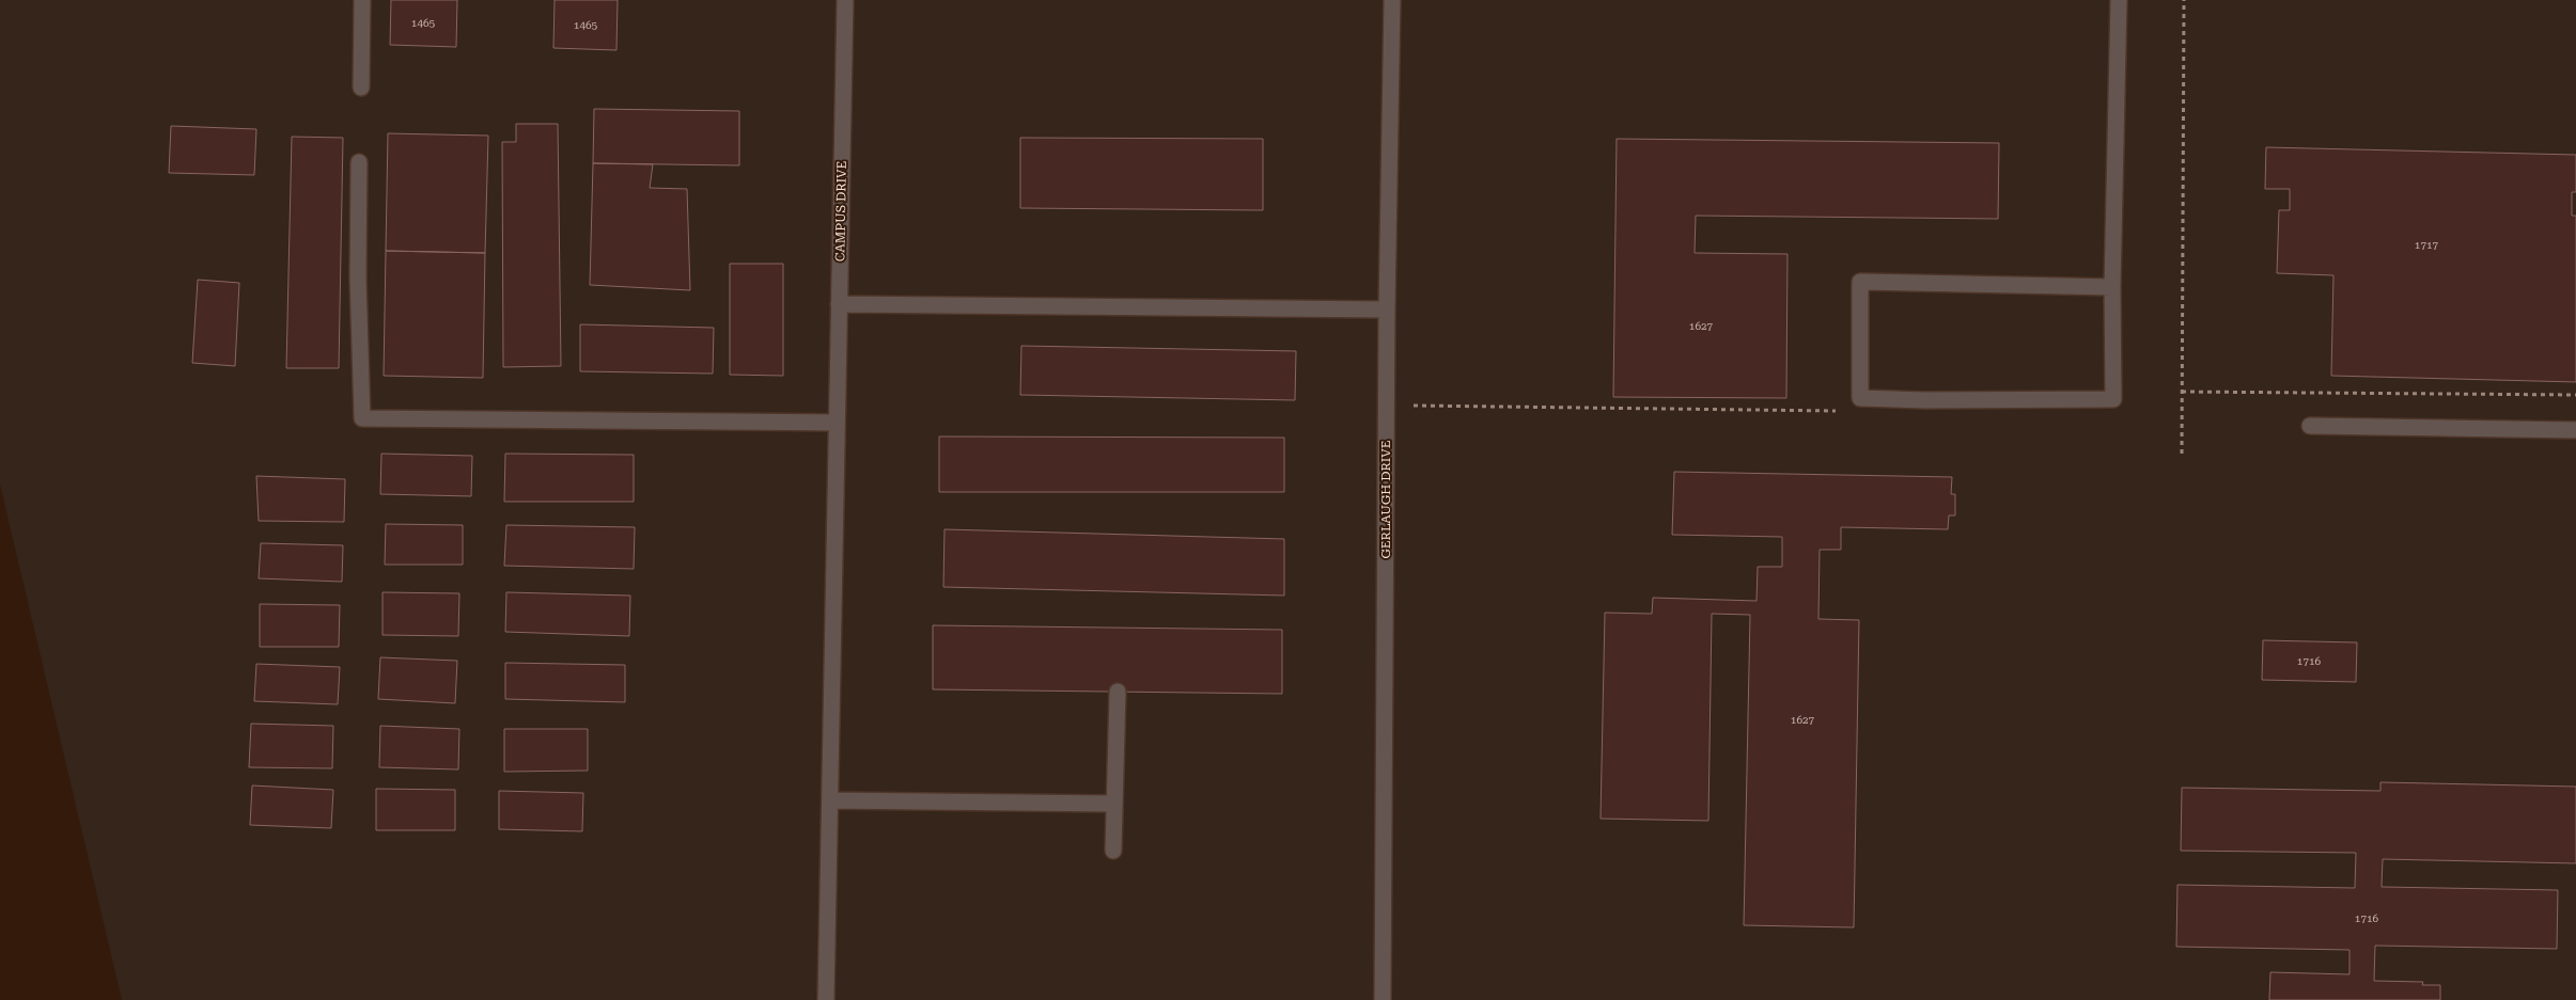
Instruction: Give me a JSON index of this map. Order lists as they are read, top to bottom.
{
  "streets": {
    "lane": ["CAMPUS DRIVE", "GERLAUGH DRIVE"]
  },
  "house_numbers": [
    "1465",
    "1465",
    "1717",
    "1627",
    "1716",
    "1627",
    "1716"
  ]
}
